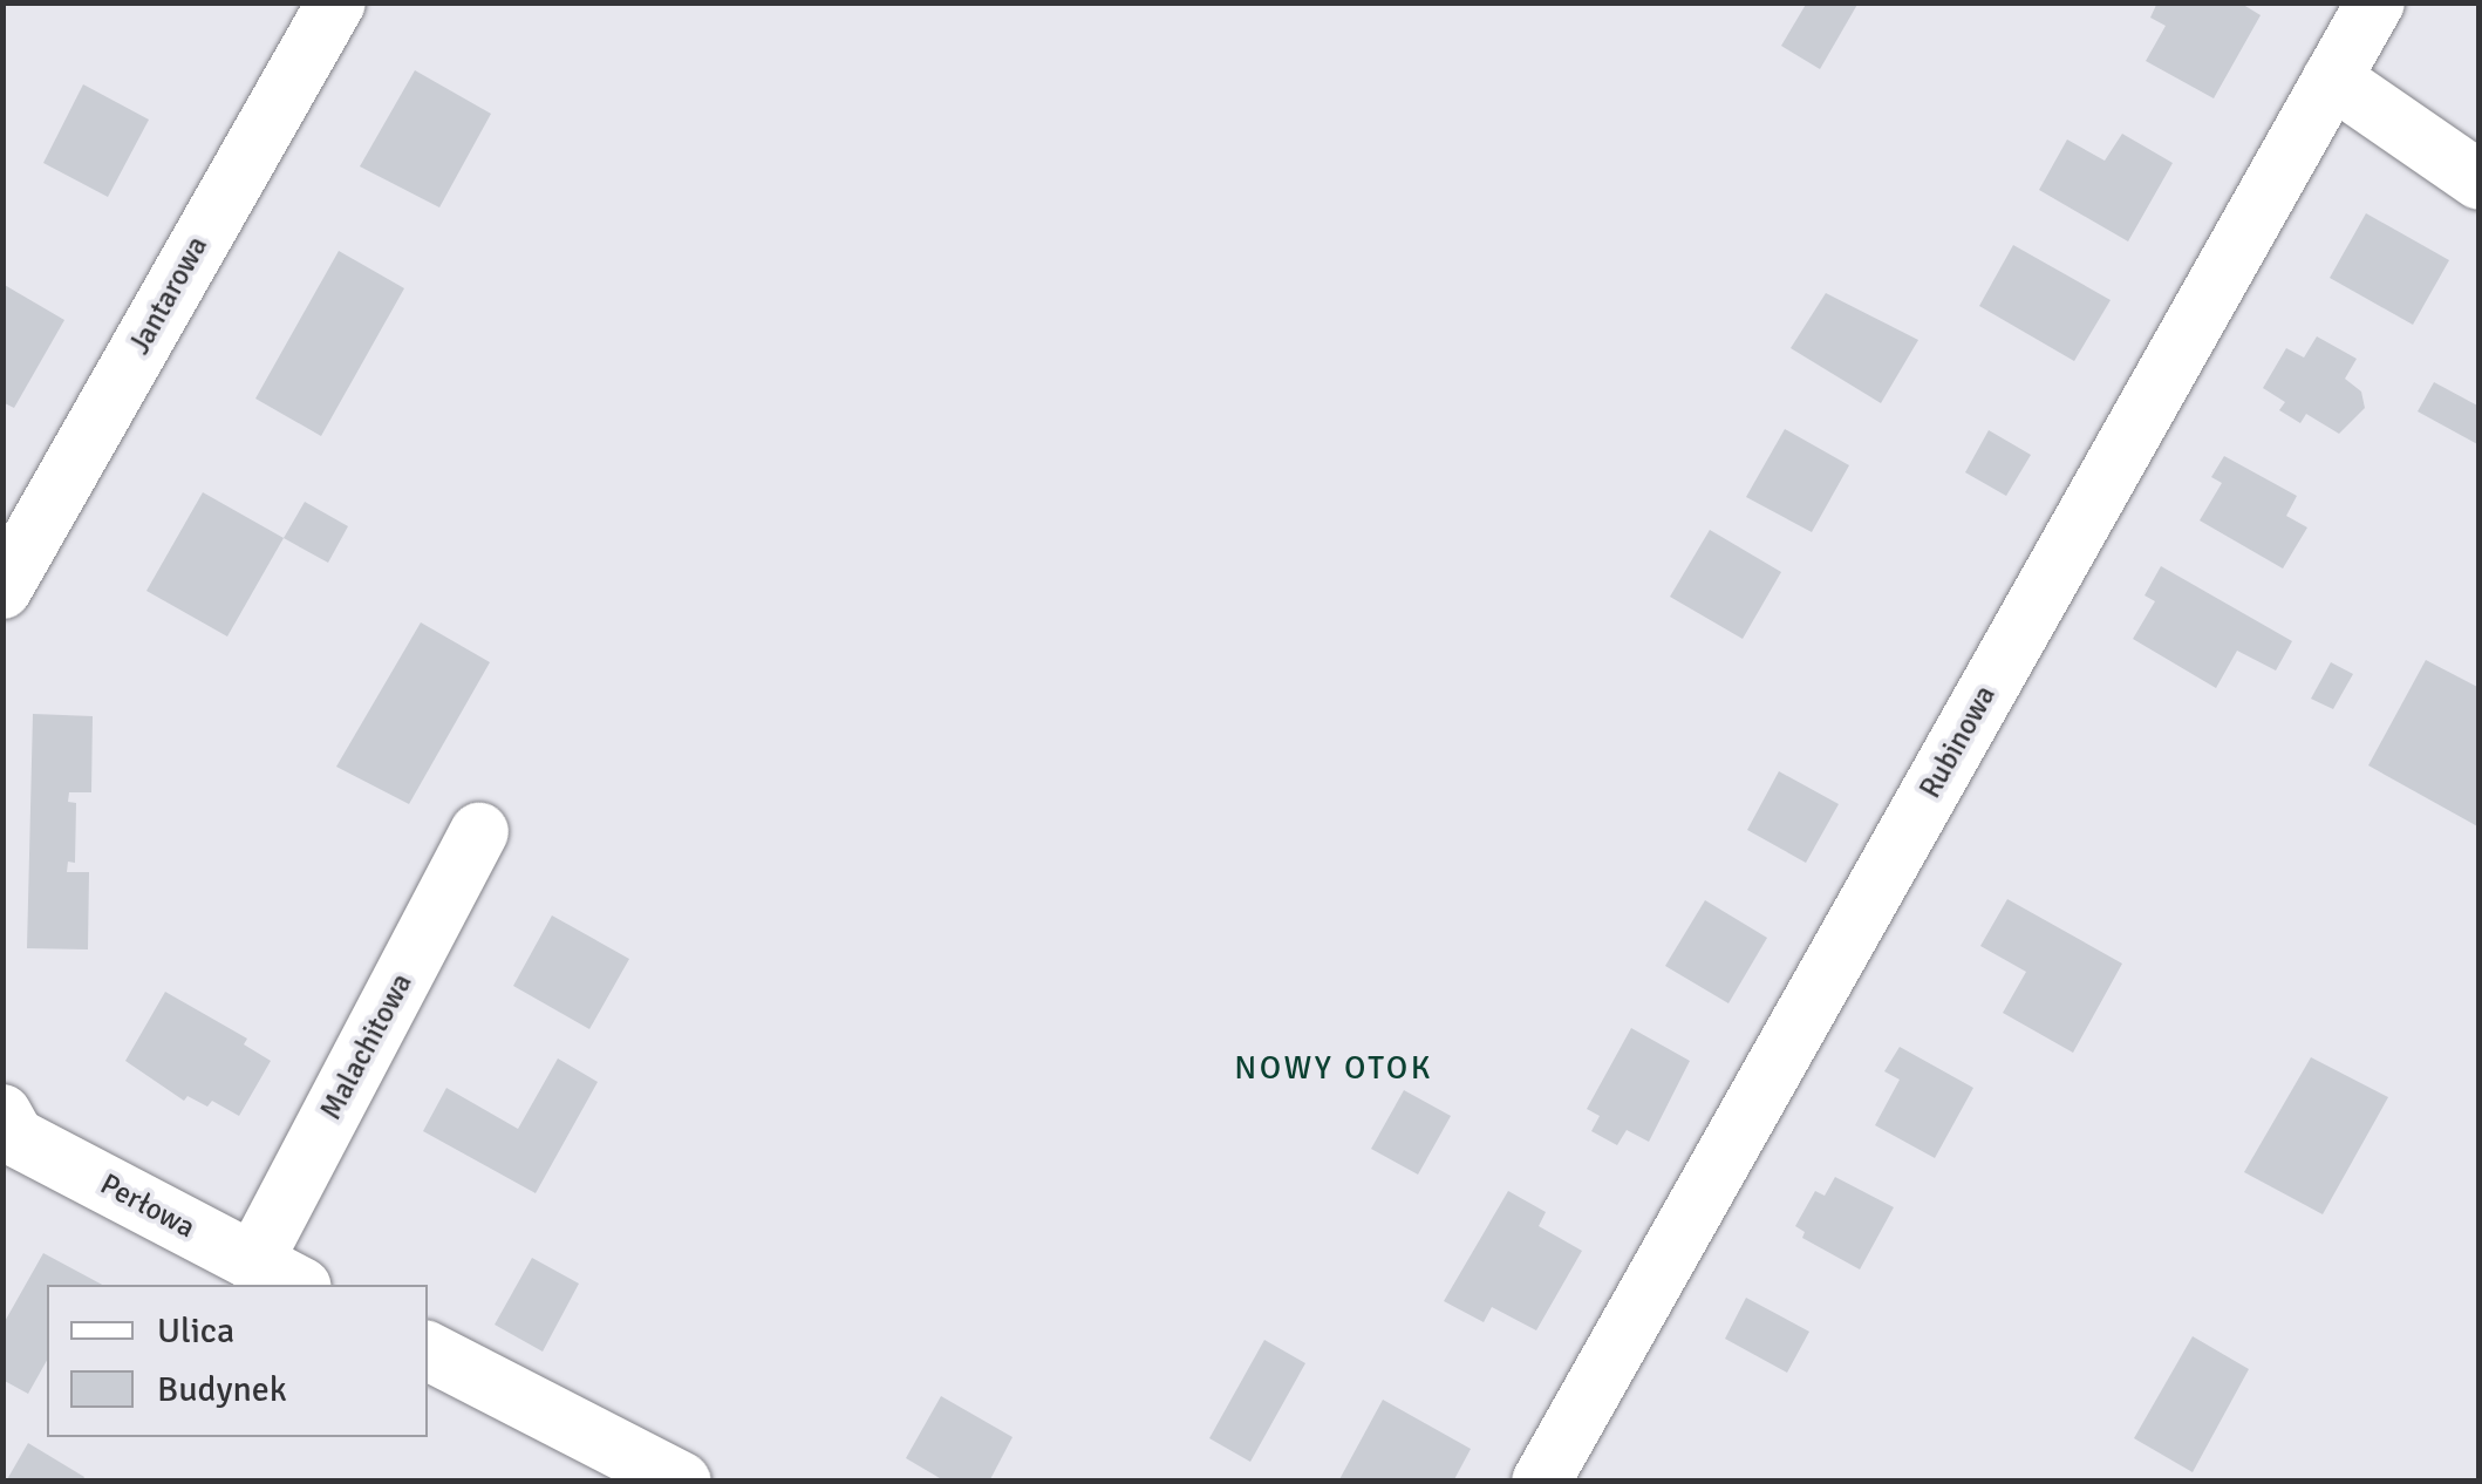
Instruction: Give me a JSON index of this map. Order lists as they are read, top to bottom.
{
  "streets": {
    "street": [
      "Jantarowa",
      "Rubinowa",
      "Malachitowa",
      "Perłowa"
    ]
  },
  "crossings": [
    ["Malachitowa", "Perłowa"]
  ],
  "districts": ["NOWY OTOK"],
  "legend": ["Ulica", "Budynek"]
}
